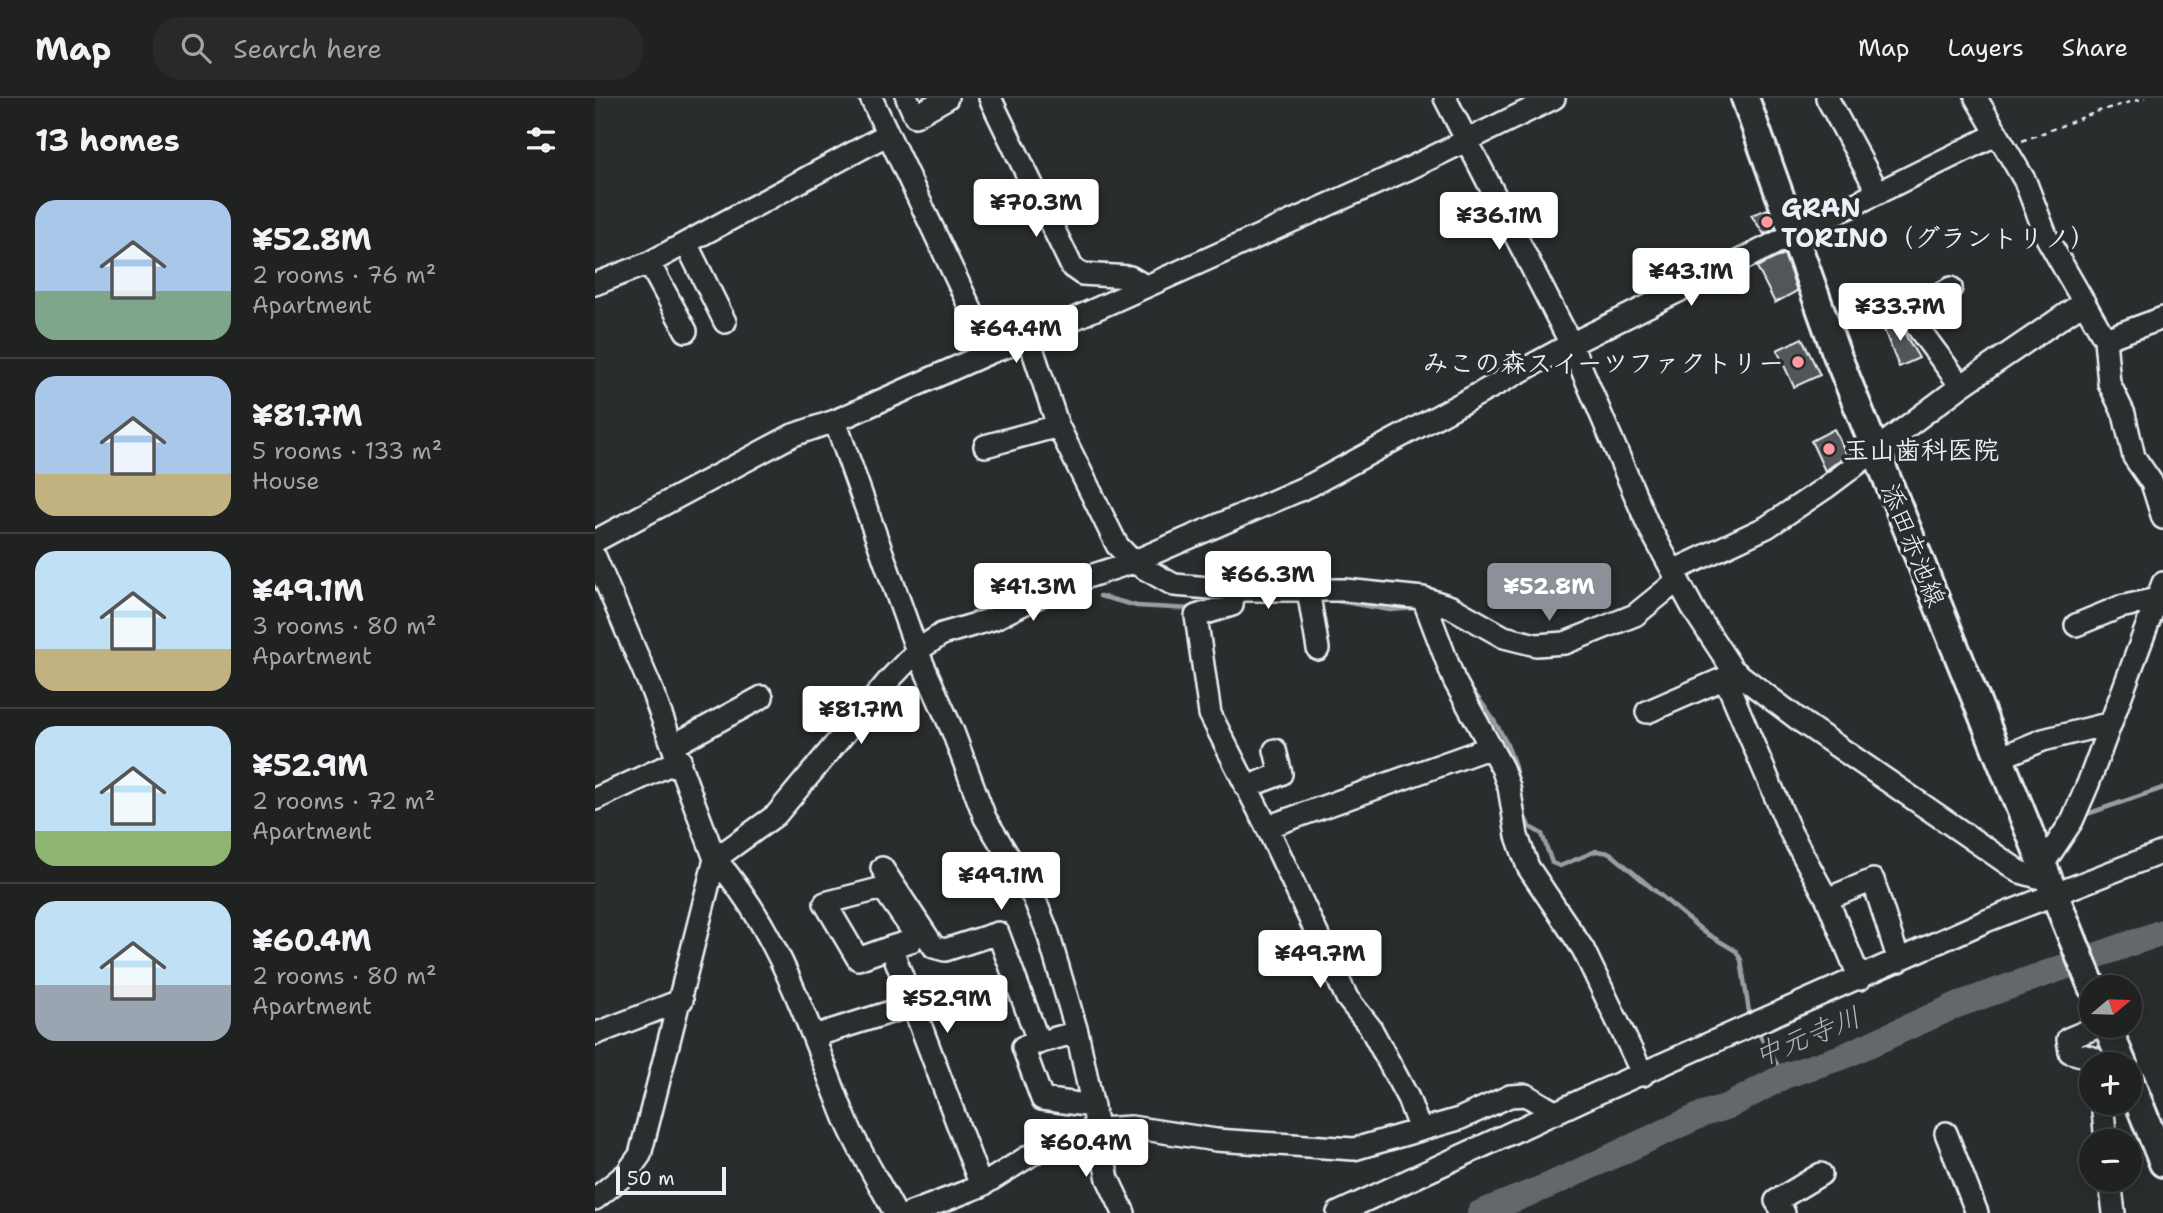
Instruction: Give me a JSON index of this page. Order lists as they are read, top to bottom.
{
  "streets": {
    "main road": ["添田赤池線"]
  },
  "water": ["中元寺川"],
  "places": ["GRAN TORINO（グラントリノ）", "みこの森スイーツファクトリー", "玉山歯科医院"],
  "scale_bar": "50 m",
  "north": "right",
  "page": {
    "header": "Map",
    "search": "Search here",
    "nav": ["Map", "Layers", "Share"],
    "heading": "13 homes",
    "price": [
      "¥70.3M",
      "¥36.1M",
      "¥43.1M",
      "¥33.7M",
      "¥64.4M",
      "¥66.3M",
      "¥41.3M",
      "¥52.8M",
      "¥81.7M",
      "¥49.1M",
      "¥49.7M",
      "¥52.9M",
      "¥60.4M"
    ],
    "list": [
      {
        "name": "¥52.8M",
        "note": "2 rooms · 76 m² · Apartment"
      },
      {
        "name": "¥81.7M",
        "note": "5 rooms · 133 m² · House"
      },
      {
        "name": "¥49.1M",
        "note": "3 rooms · 80 m² · Apartment"
      },
      {
        "name": "¥52.9M",
        "note": "2 rooms · 72 m² · Apartment"
      },
      {
        "name": "¥60.4M",
        "note": "2 rooms · 80 m² · Apartment"
      }
    ],
    "map_buttons": ["+", "−"],
    "scale": "50 m"
  }
}
